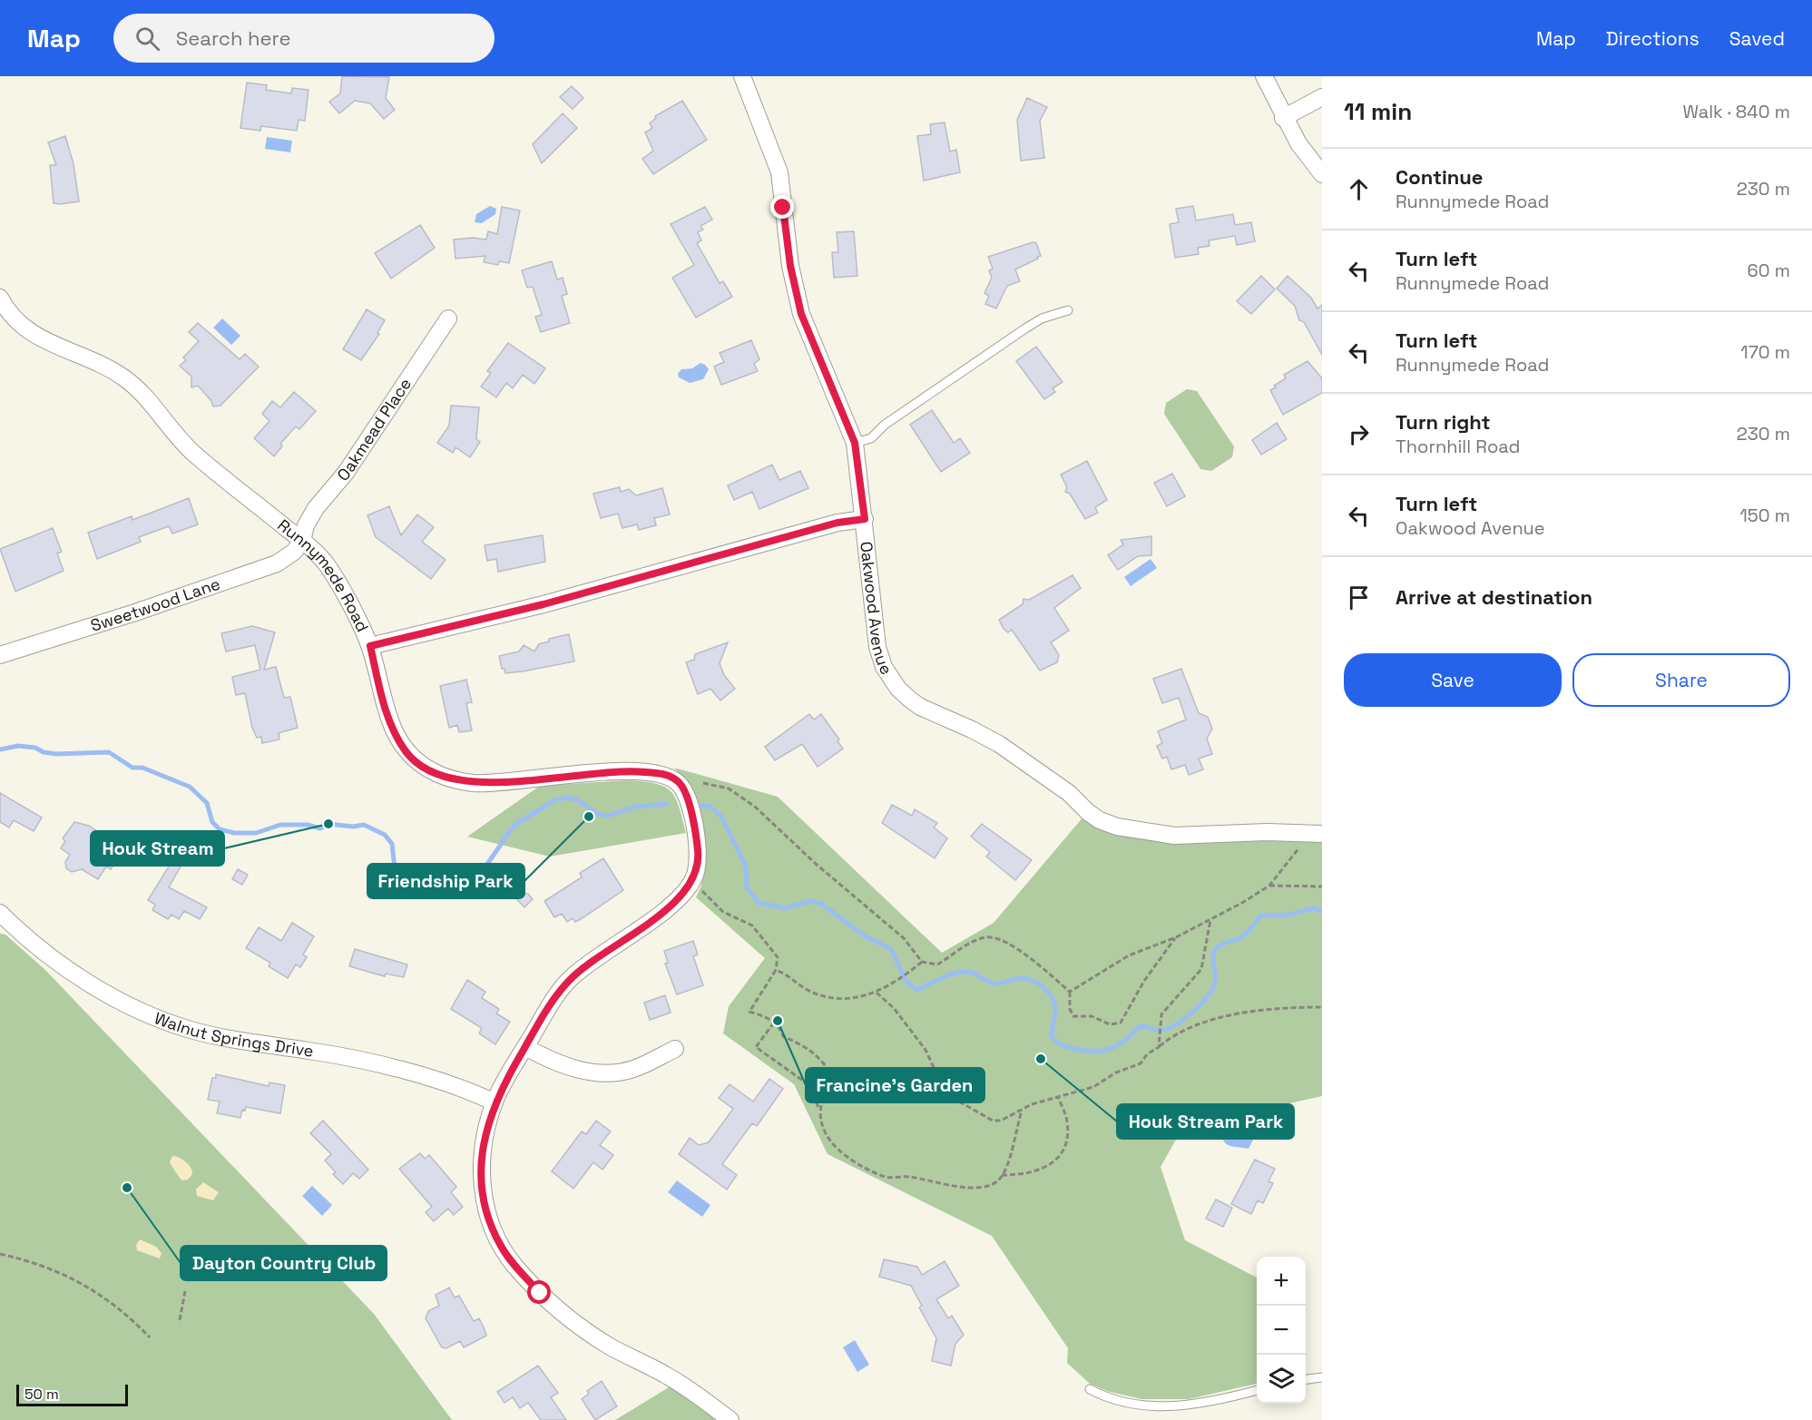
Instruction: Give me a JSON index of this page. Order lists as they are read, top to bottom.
{
  "streets": {
    "street": [
      "Oakmead Place",
      "Runnymede Road",
      "Sweetwood Lane",
      "Oakwood Avenue",
      "Walnut Springs Drive"
    ]
  },
  "crossings": [
    ["Oakmead Place", "Runnymede Road"],
    ["Oakmead Place", "Sweetwood Lane"],
    ["Runnymede Road", "Sweetwood Lane"],
    ["Runnymede Road", "Walnut Springs Drive"]
  ],
  "places": [
    "Friendship Park",
    "Houk Stream",
    "Francine's Garden",
    "Houk Stream Park",
    "Dayton Country Club"
  ],
  "scale_bar": "50 m",
  "page": {
    "header": "Map",
    "search": "Search here",
    "nav": ["Map", "Directions", "Saved"],
    "heading": ["11 min", "Walk · 840 m"],
    "list": [
      ["Continue", "Runnymede Road", "230 m"],
      ["Turn left", "Runnymede Road", "60 m"],
      ["Turn left", "Runnymede Road", "170 m"],
      ["Turn right", "Thornhill Road", "230 m"],
      ["Turn left", "Oakwood Avenue", "150 m"],
      "Arrive at destination"
    ],
    "buttons": ["Save", "Share"],
    "map_buttons": ["+", "−"],
    "scale": "50 m"
  }
}
